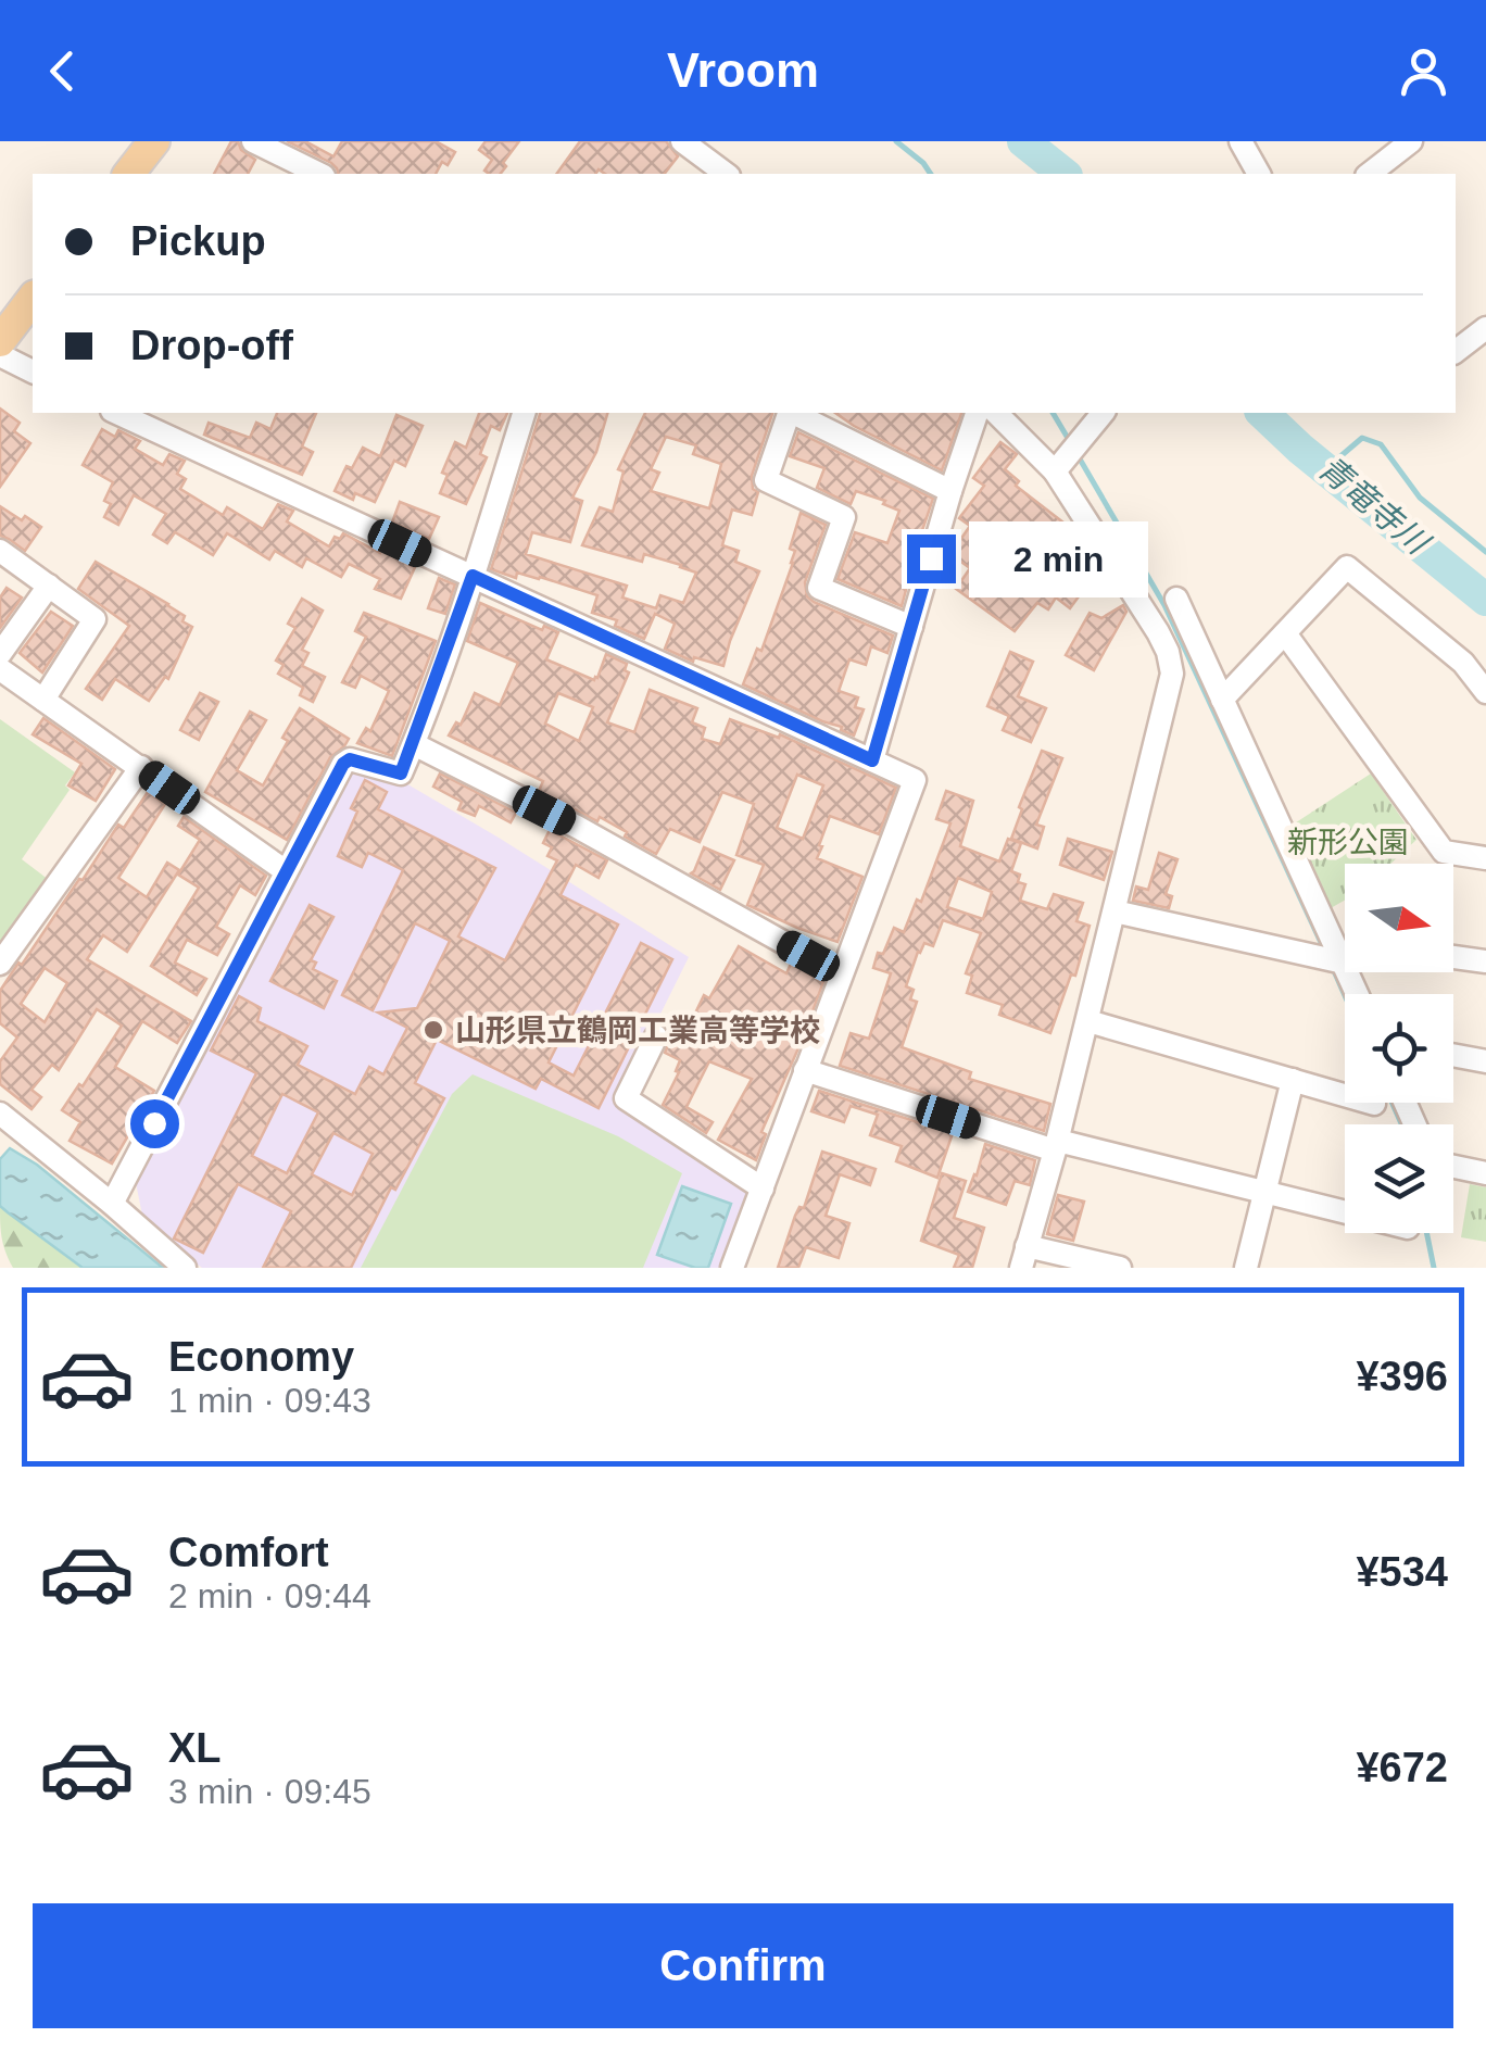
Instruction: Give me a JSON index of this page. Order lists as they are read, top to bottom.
{
  "water": ["青竜寺川"],
  "parks": ["新形公園"],
  "places": ["山形県立鶴岡工業高等学校"],
  "north": "right",
  "page": {
    "header": "Vroom",
    "banner": ["Pickup", "Drop-off"],
    "bubble": "2 min",
    "list": [
      {
        "name": "Economy",
        "note": "1 min · 09:43",
        "value": "¥396"
      },
      {
        "name": "Comfort",
        "note": "2 min · 09:44",
        "value": "¥534"
      },
      {
        "name": "XL",
        "note": "3 min · 09:45",
        "value": "¥672"
      }
    ],
    "buttons": "Confirm"
  }
}
